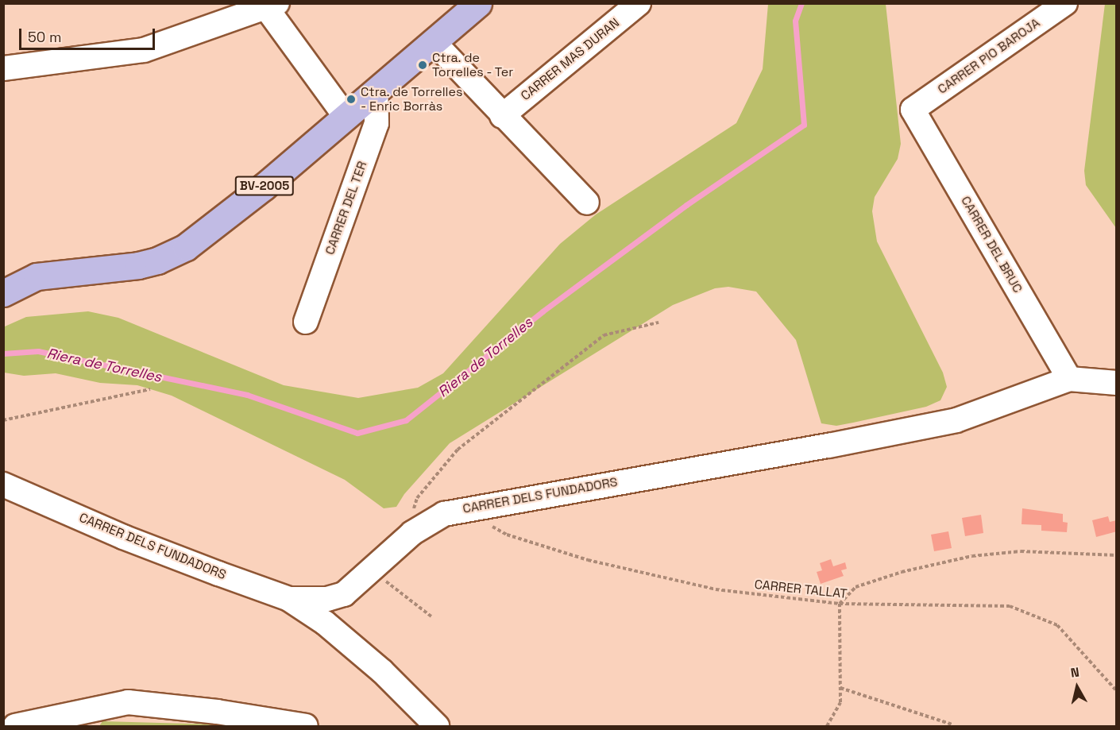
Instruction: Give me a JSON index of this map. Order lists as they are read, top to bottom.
{
  "streets": {
    "main road": ["BV-2005"],
    "street": [
      "CARRER PIO BAROJA",
      "CARRER MAS DURAN",
      "CARRER DEL TER",
      "CARRER DEL BRUC",
      "CARRER DELS FUNDADORS"
    ],
    "path": ["CARRER TALLAT"]
  },
  "crossings": [
    ["CARRER PIO BAROJA", "CARRER DEL BRUC"],
    ["BV-2005", "CARRER DEL TER"],
    ["CARRER DEL BRUC", "CARRER DELS FUNDADORS"],
    ["CARRER DELS FUNDADORS", "CARRER TALLAT"]
  ],
  "water": ["Riera de Torrelles"],
  "places": ["Ctra. de Torrelles - Ter", "Ctra. de Torrelles - Enric Borràs"],
  "scale_bar": "50 m",
  "north": "top"
}
